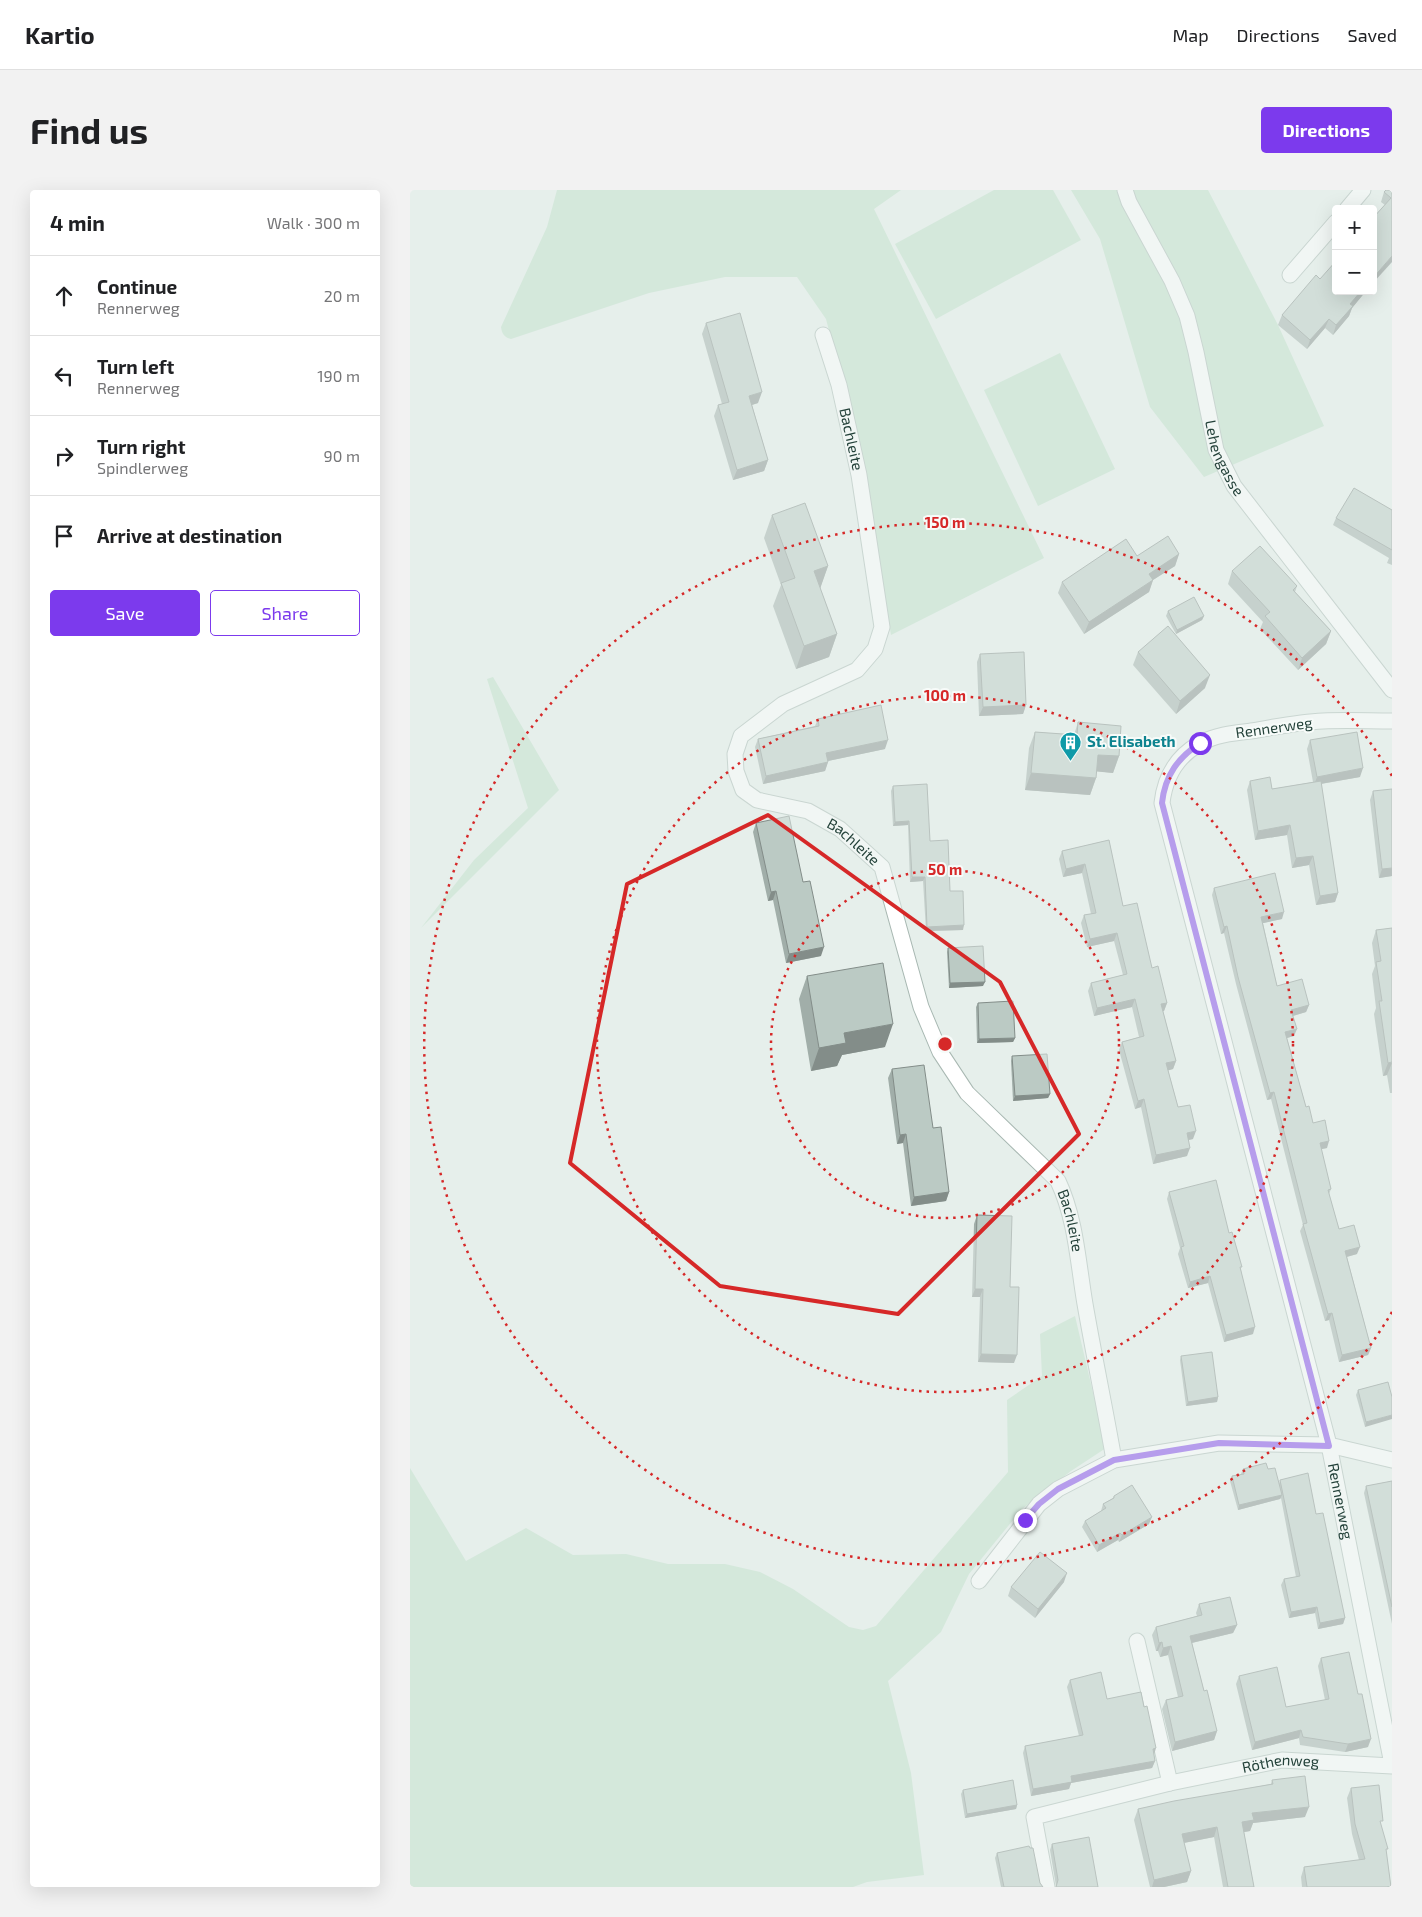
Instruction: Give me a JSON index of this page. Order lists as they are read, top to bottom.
{
  "streets": {
    "street": [
      "Bachleite",
      "Lehengasse",
      "Rennerweg",
      "Röthenweg"
    ]
  },
  "crossings": [
    ["Rennerweg", "Röthenweg"]
  ],
  "places": {
    "building": ["St. Elisabeth"]
  },
  "page": {
    "header": "Kartio",
    "nav": ["Map", "Directions", "Saved"],
    "buttons": [
      "Directions",
      ["Save", "Share"]
    ],
    "title": "Find us",
    "heading": ["4 min", "Walk · 300 m"],
    "map_buttons": ["+", "−"],
    "list": [
      ["Continue", "Rennerweg", "20 m"],
      ["Turn left", "Rennerweg", "190 m"],
      ["Turn right", "Spindlerweg", "90 m"],
      "Arrive at destination"
    ]
  },
  "rings": ["150 m", "100 m", "50 m"]
}
